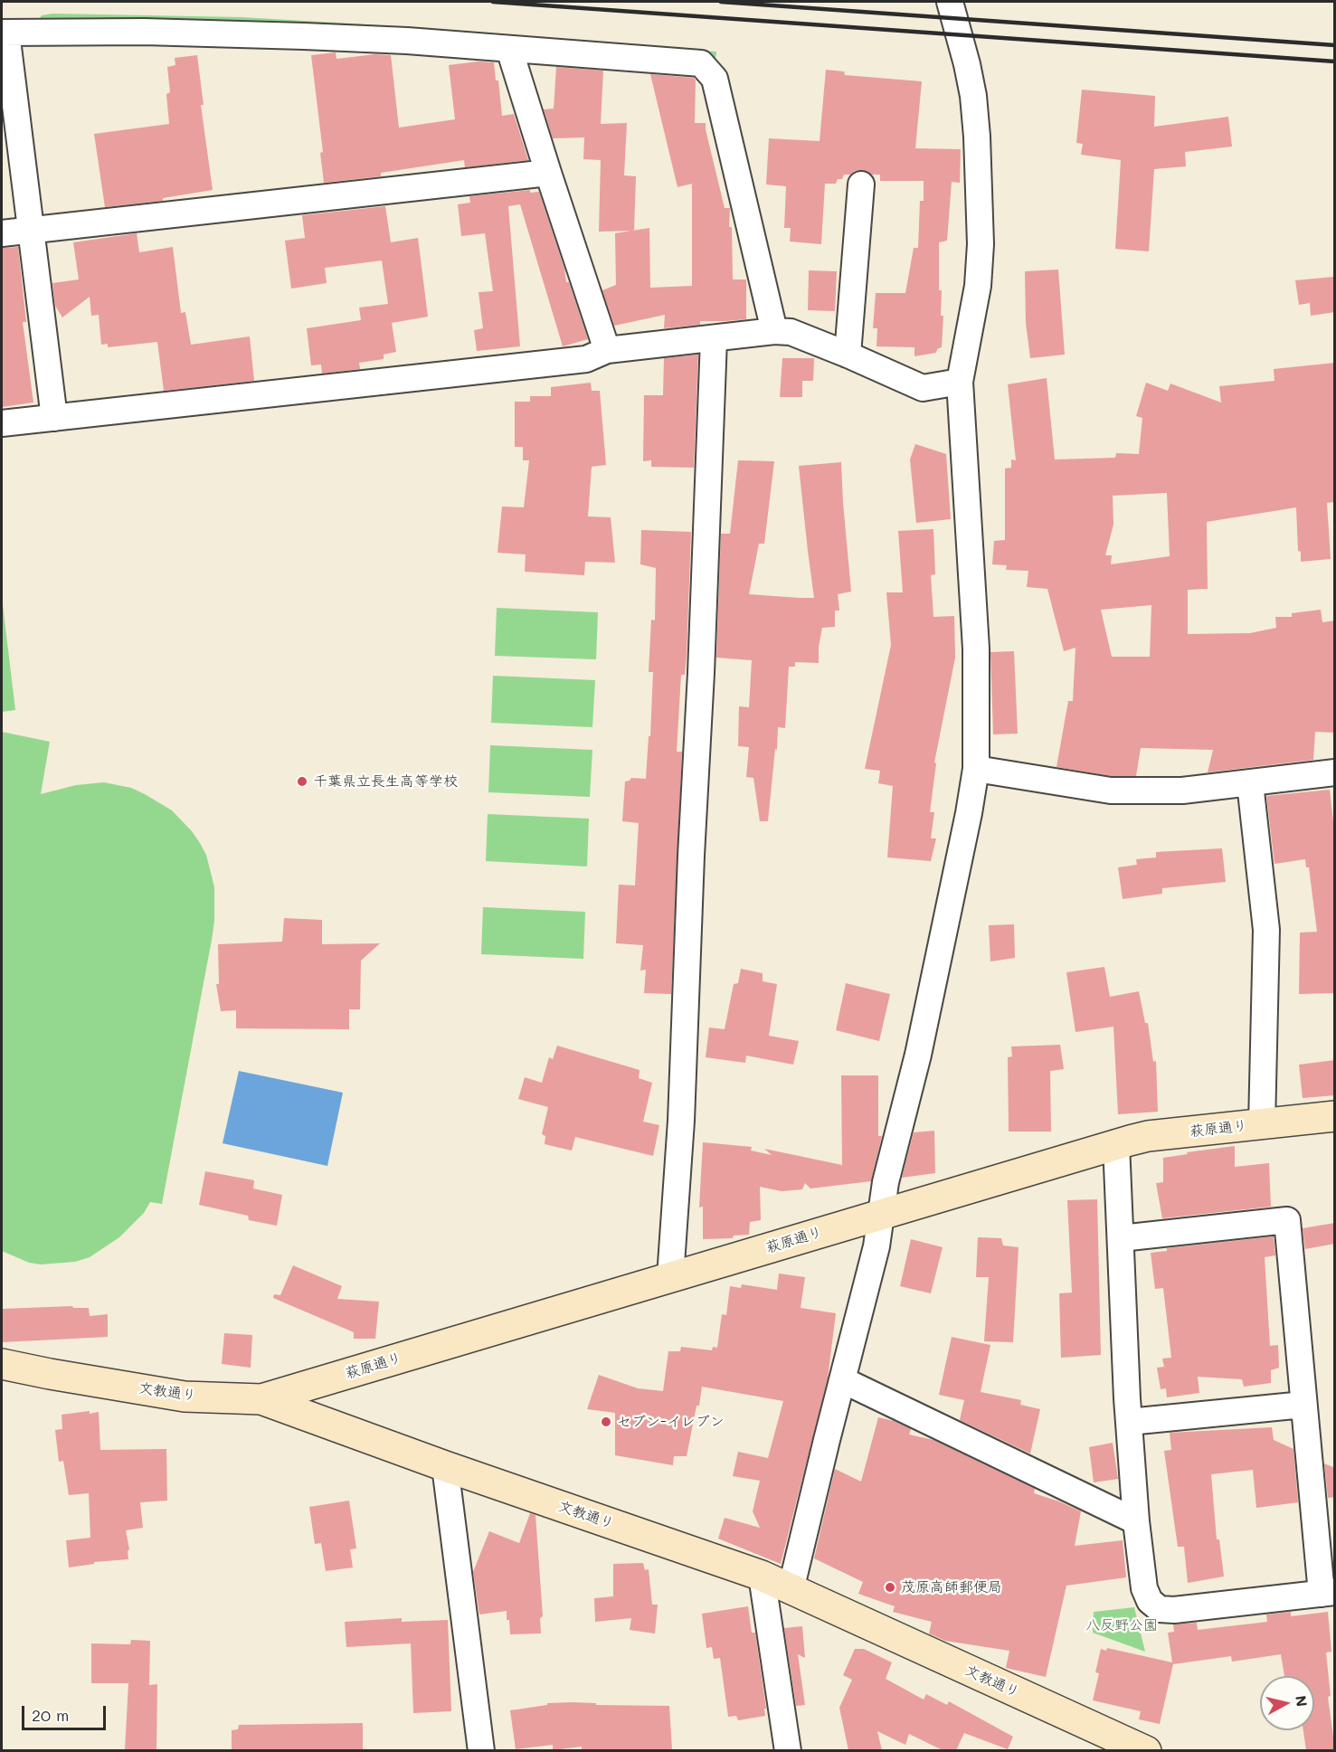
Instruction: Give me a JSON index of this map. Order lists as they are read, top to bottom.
{
  "streets": {
    "street": ["萩原通り", "文教通り"]
  },
  "crossings": [
    ["萩原通り", "文教通り"]
  ],
  "parks": ["八反野公園"],
  "places": ["千葉県立長生高等学校", "セブン-イレブン", "茂原高師郵便局"],
  "scale_bar": "20 m",
  "north": "right"
}
